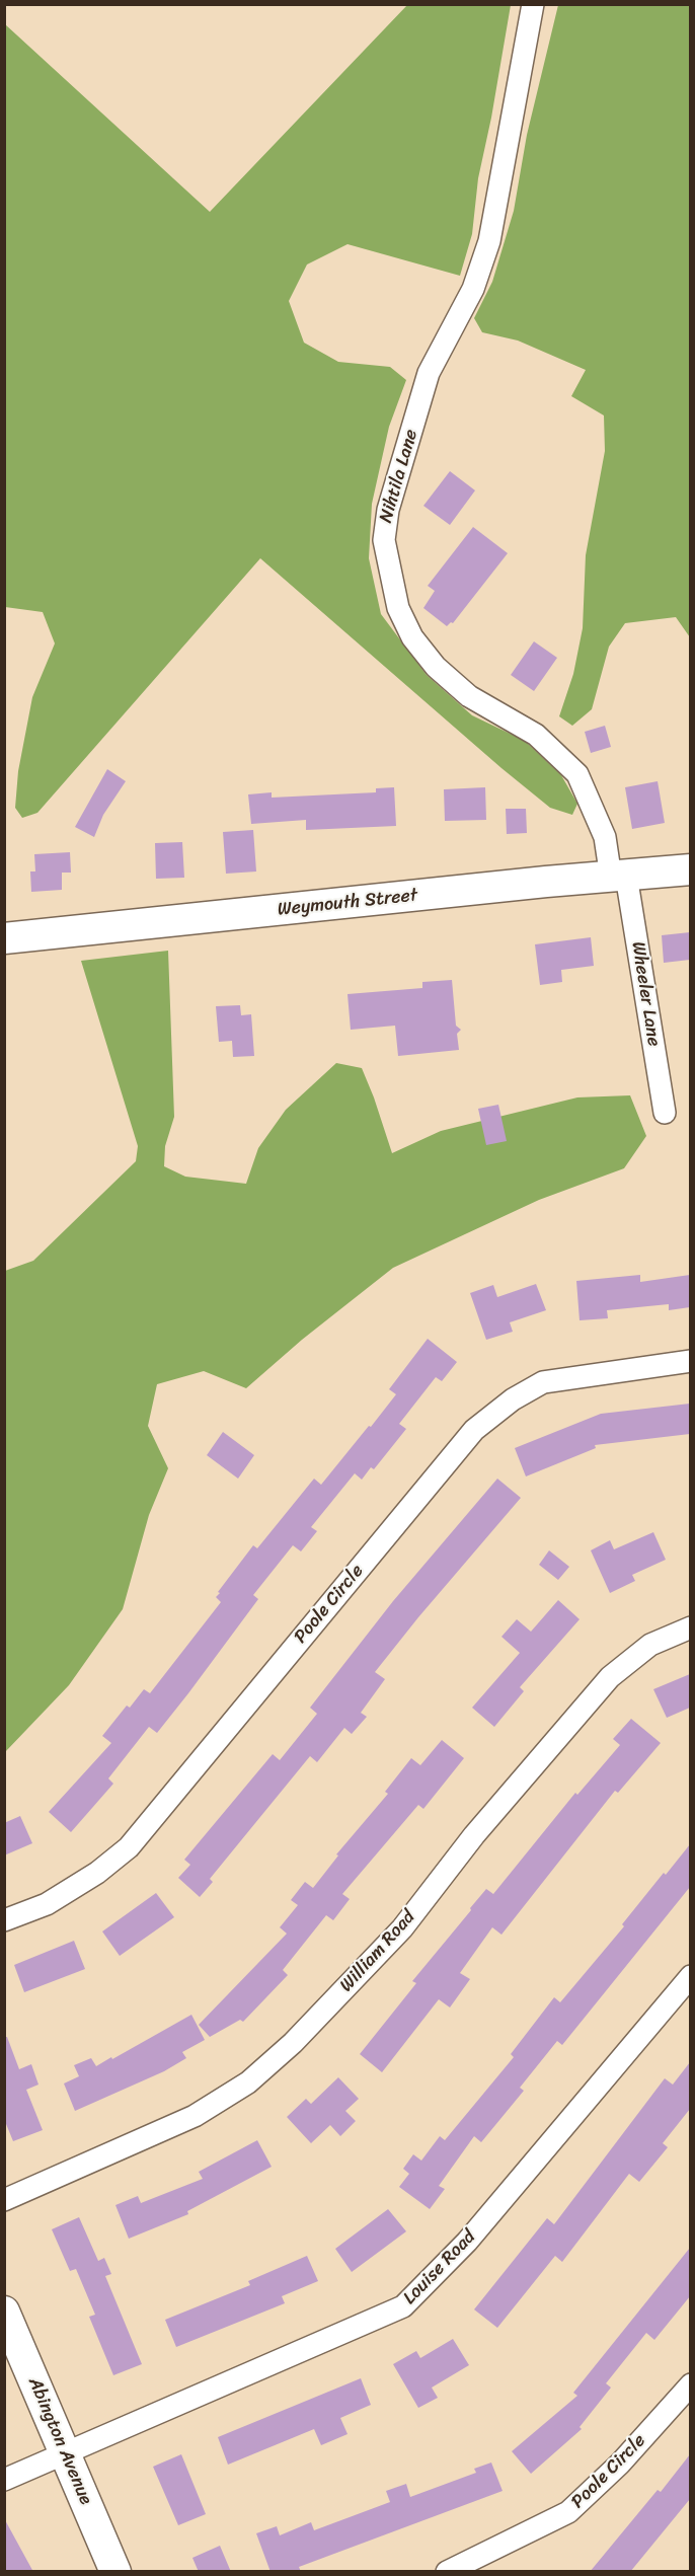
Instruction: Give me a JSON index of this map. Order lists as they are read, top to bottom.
{
  "streets": {
    "main road": ["Weymouth Street", "Abington Avenue"],
    "street": [
      "Nihtila Lane",
      "Wheeler Lane",
      "Poole Circle",
      "William Road",
      "Louise Road"
    ]
  },
  "crossings": [
    ["Nihtila Lane", "Weymouth Street"],
    ["Nihtila Lane", "Wheeler Lane"],
    ["Weymouth Street", "Wheeler Lane"],
    ["Louise Road", "Abington Avenue"]
  ]
}
